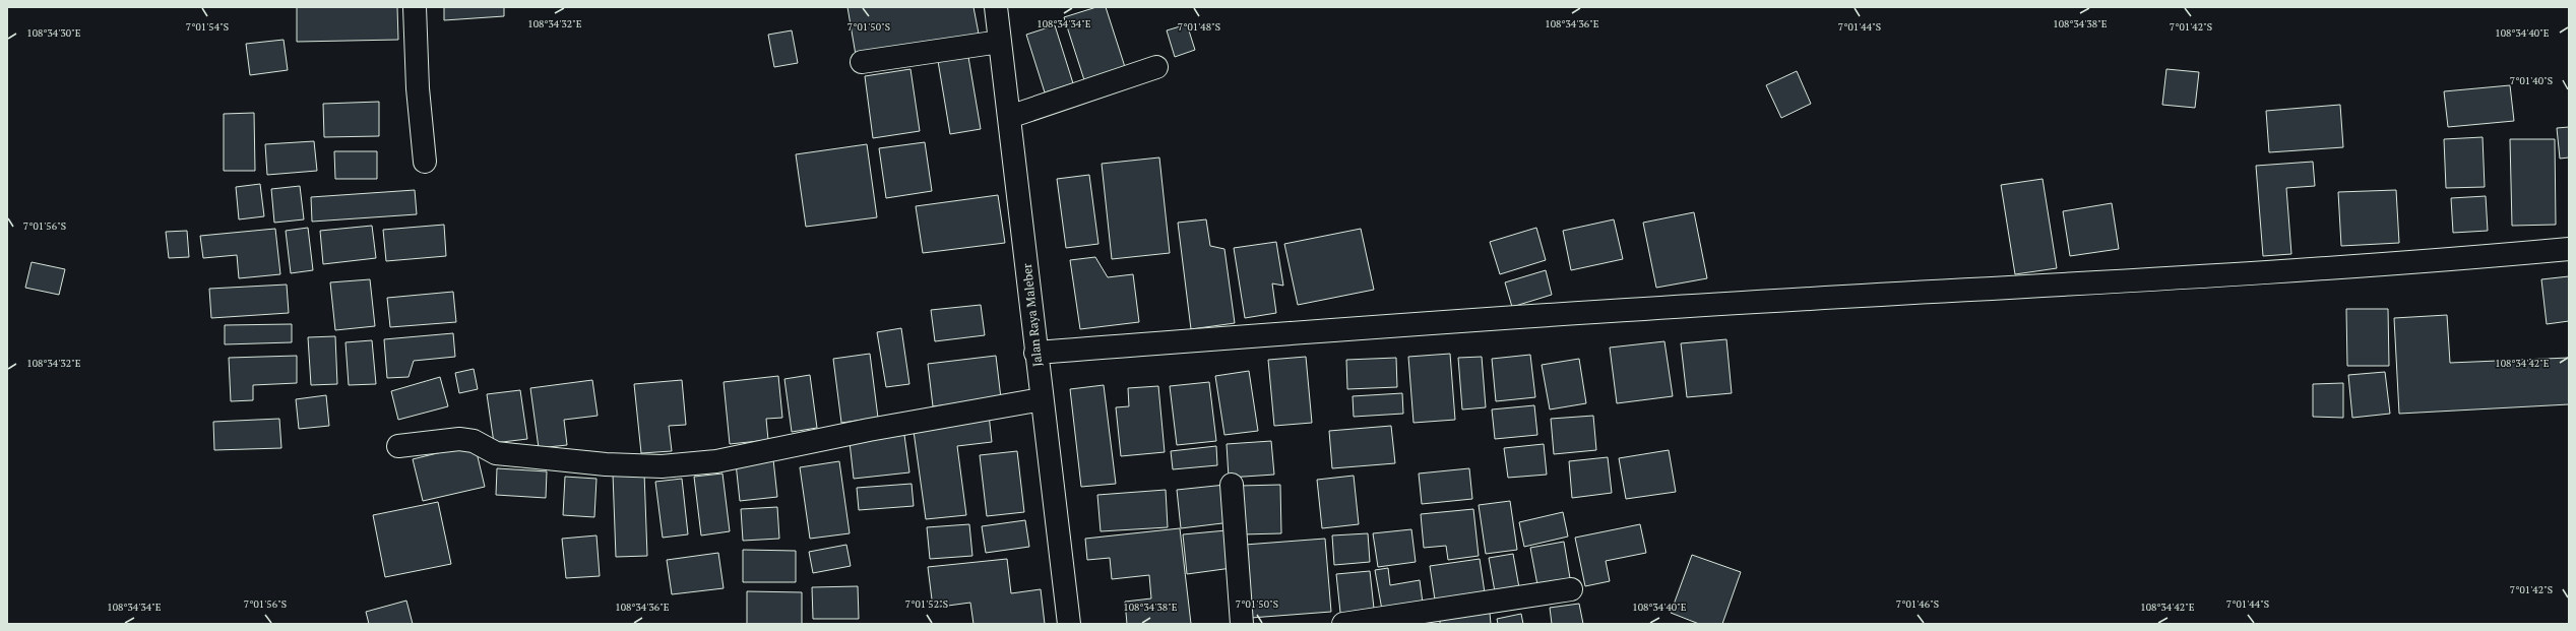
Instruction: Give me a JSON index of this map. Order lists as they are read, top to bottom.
{
  "streets": {
    "street": ["Jalan Raya Maleber"]
  },
  "coordinates": [
    "108°34'32\"E",
    "108°34'34\"E",
    "108°34'36\"E",
    "108°34'38\"E",
    "7°01'50\"S",
    "7°01'48\"S",
    "7°01'42\"S",
    "7°01'54\"S",
    "7°01'44\"S",
    "108°34'40\"E",
    "108°34'30\"E",
    "7°01'40\"S",
    "7°01'56\"S",
    "108°34'42\"E",
    "7°01'52\"S",
    "7°01'46\"S"
  ]
}
